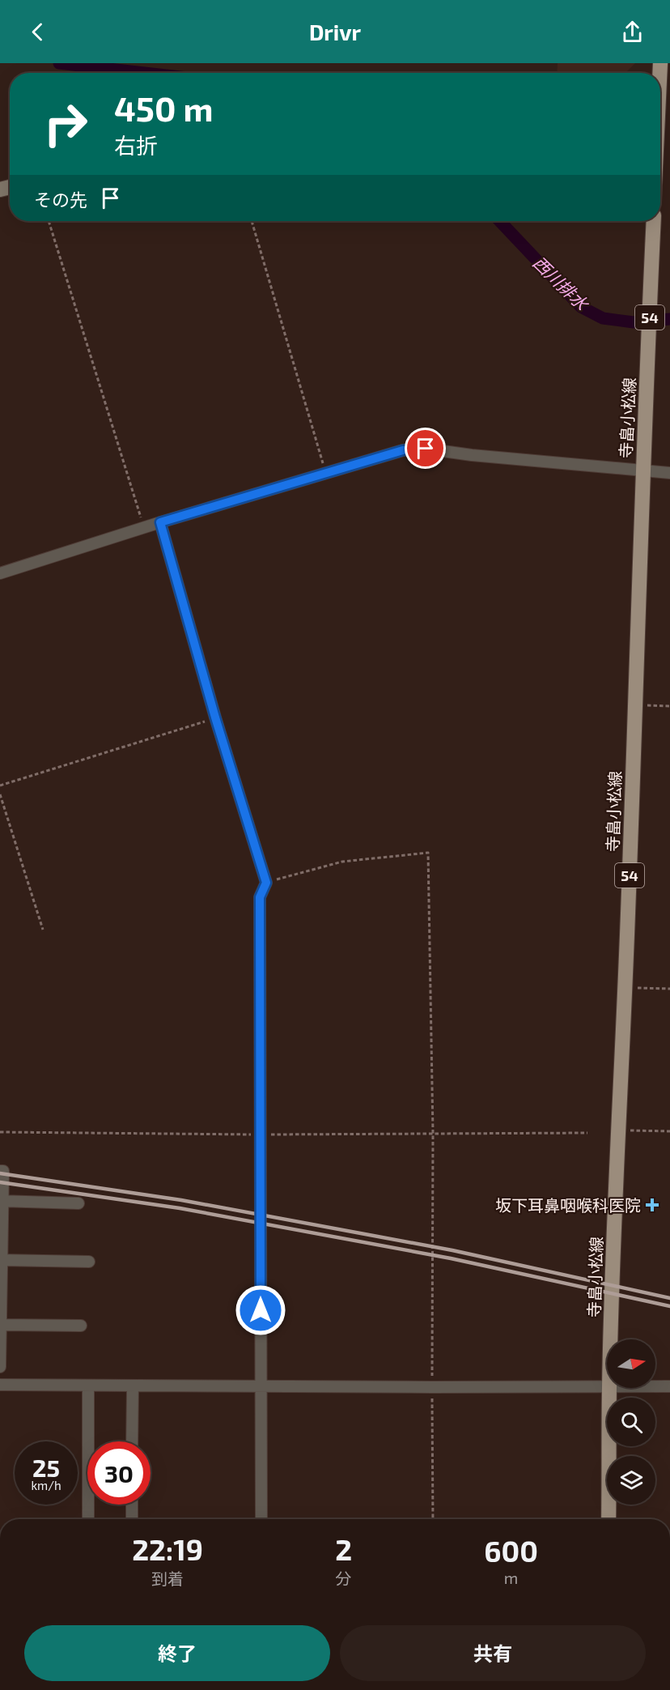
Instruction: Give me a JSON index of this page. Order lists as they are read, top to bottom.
{
  "streets": {
    "main road": ["54", "寺畠小松線"]
  },
  "water": ["西川排水"],
  "places": {
    "health": ["坂下耳鼻咽喉科医院"]
  },
  "north": "right",
  "page": {
    "header": "Drivr",
    "turn": ["450 m", "右折"],
    "then": "その先",
    "speed": "25 km/h",
    "limit": "30",
    "eta": [
      "22:19",
      "到着",
      "2",
      "分",
      "600",
      "m"
    ],
    "buttons": ["終了", "共有"]
  }
}
